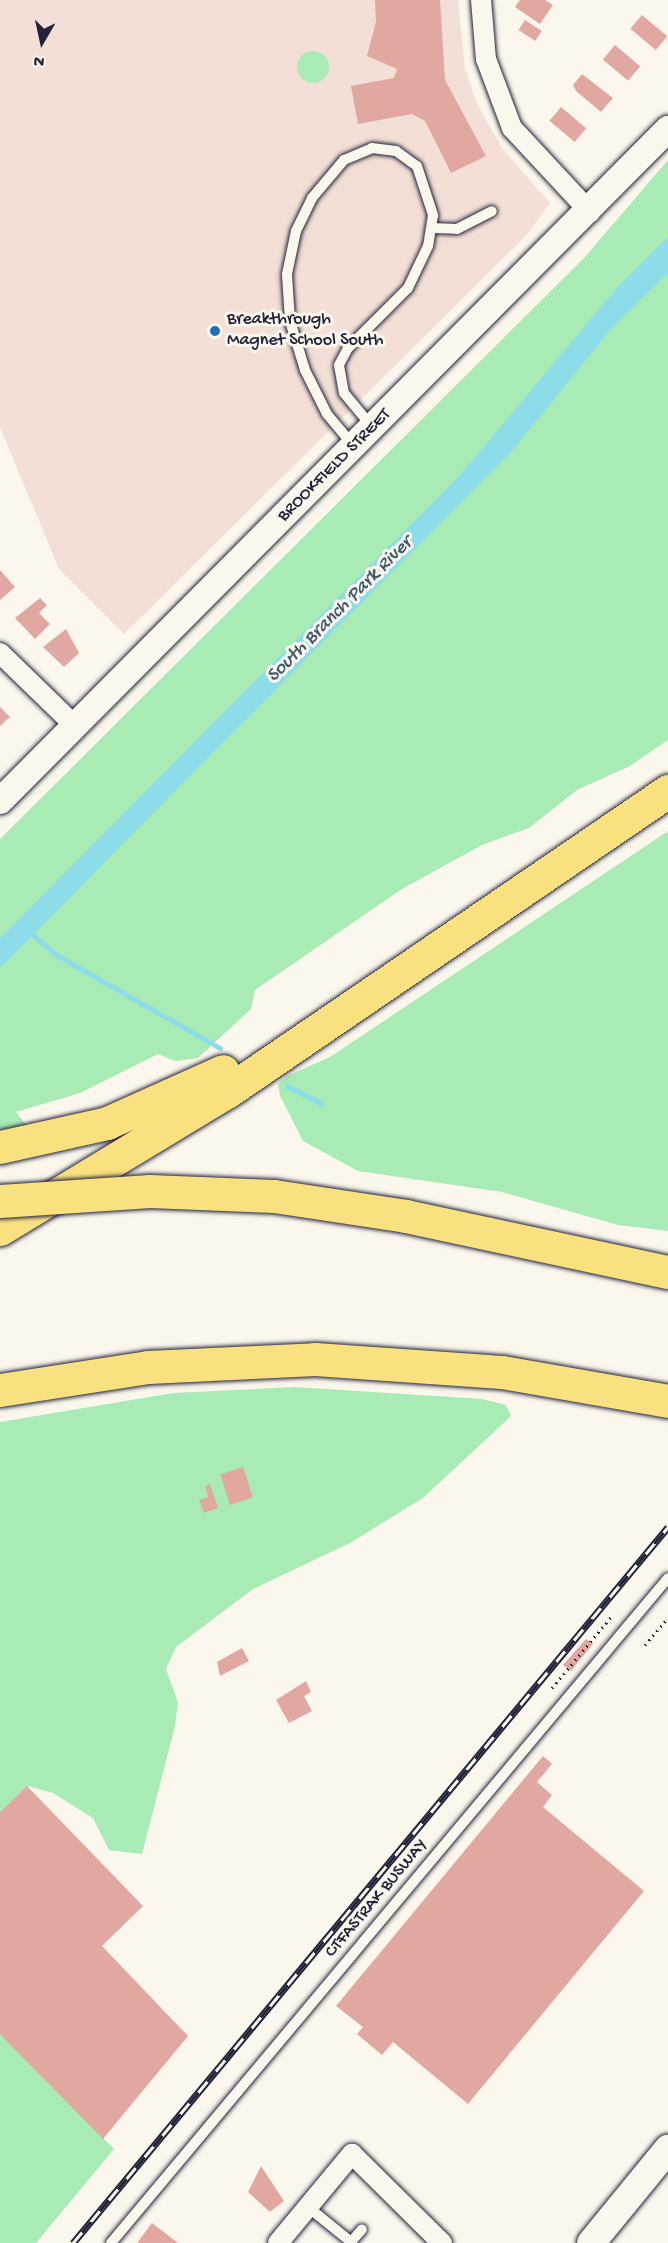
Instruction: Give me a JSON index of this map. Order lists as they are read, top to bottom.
{
  "streets": {
    "street": ["BROOKFIELD STREET"],
    "lane": ["CTFASTRAK BUSWAY"]
  },
  "water": ["South Branch Park River"],
  "places": ["Breakthrough Magnet School South"],
  "north": "bottom"
}
